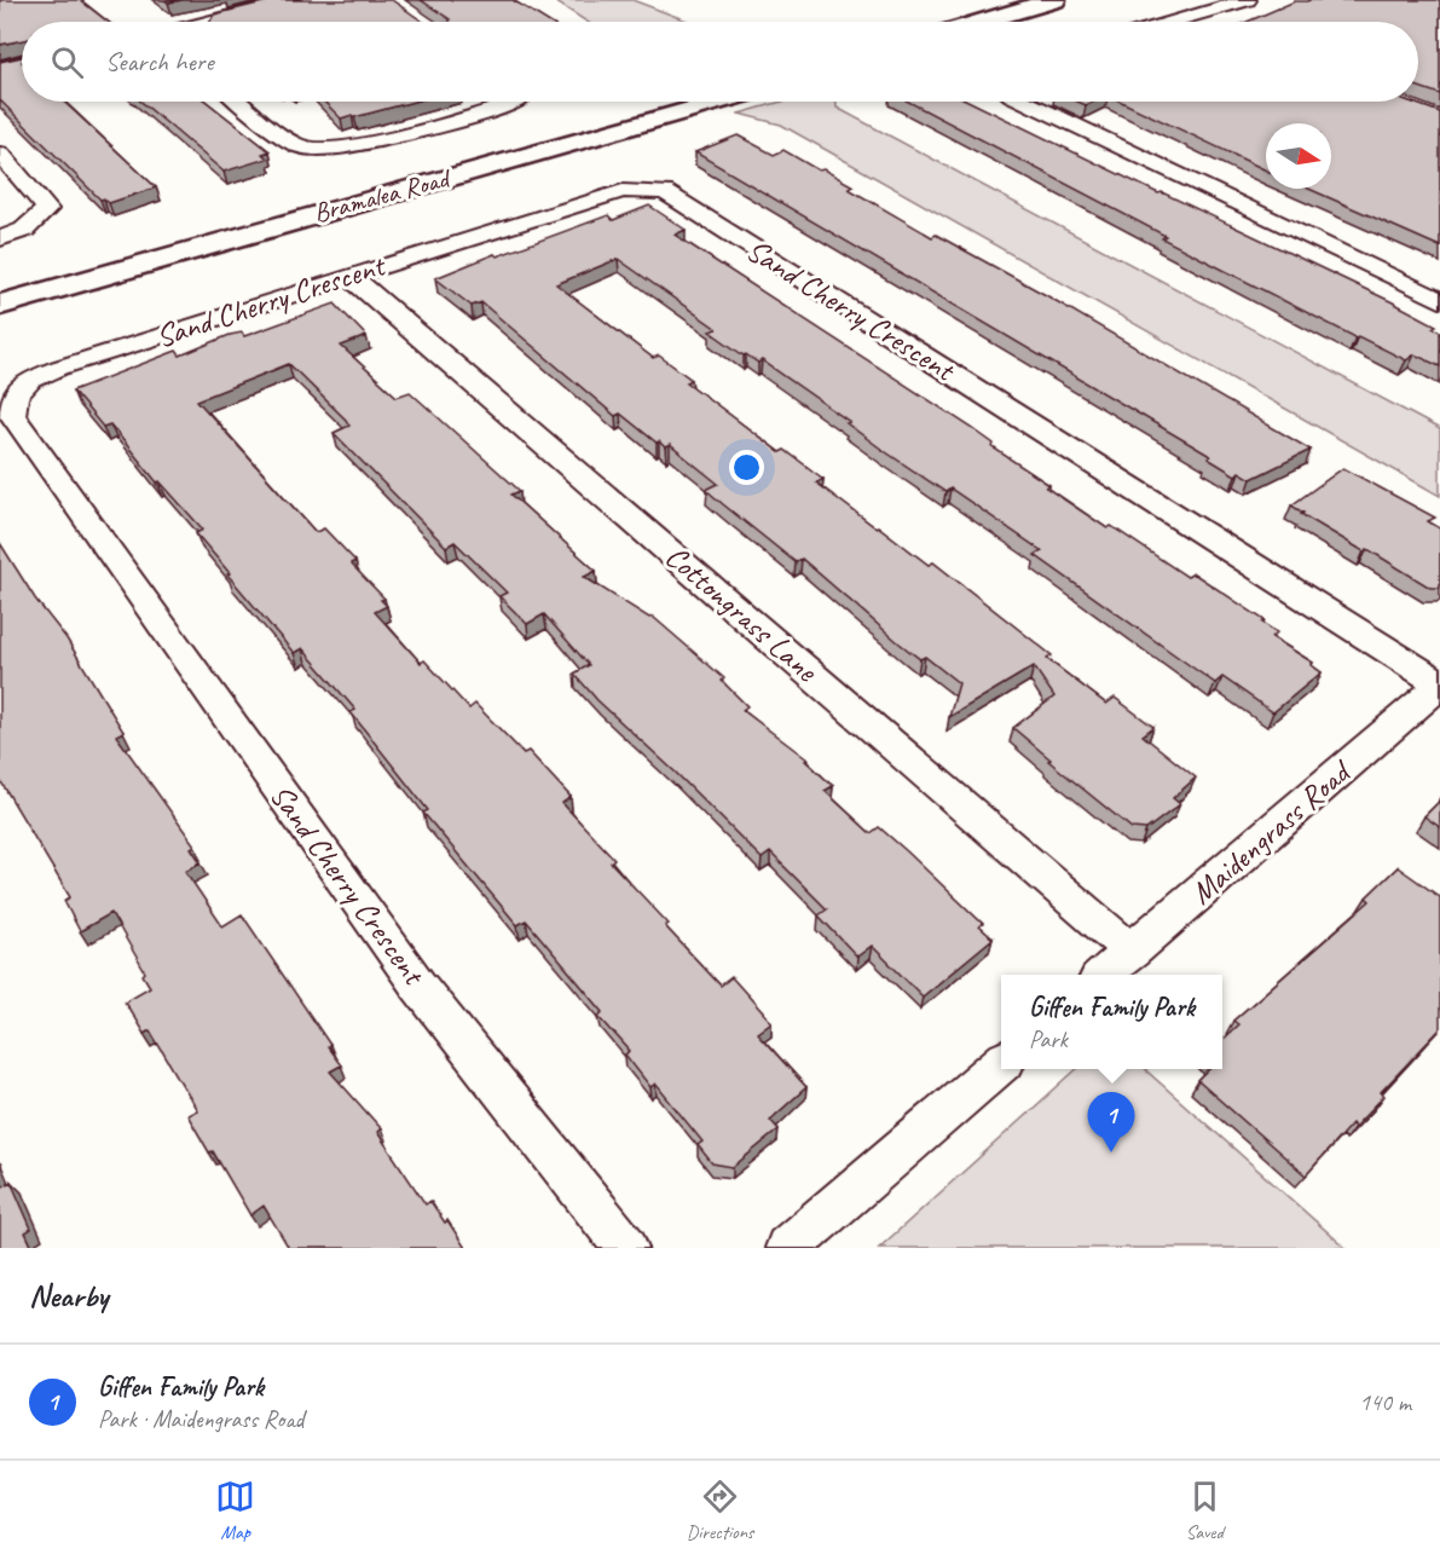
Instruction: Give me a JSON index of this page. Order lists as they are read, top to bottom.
{
  "streets": {
    "main road": ["Bramalea Road"],
    "street": ["Sand Cherry Crescent", "Cottongrass Lane", "Maidengrass Road"]
  },
  "crossings": [
    ["Sand Cherry Crescent", "Cottongrass Lane"],
    ["Sand Cherry Crescent", "Maidengrass Road"],
    ["Cottongrass Lane", "Maidengrass Road"]
  ],
  "north": "right",
  "page": {
    "search": "Search here",
    "popup": ["Giffen Family Park", "Park"],
    "pins": "1",
    "heading": "Nearby",
    "list": [
      {
        "mark": "1",
        "name": "Giffen Family Park",
        "note": "Park · Maidengrass Road",
        "value": "140 m"
      }
    ],
    "nav": ["Map", "Directions", "Saved"]
  }
}
